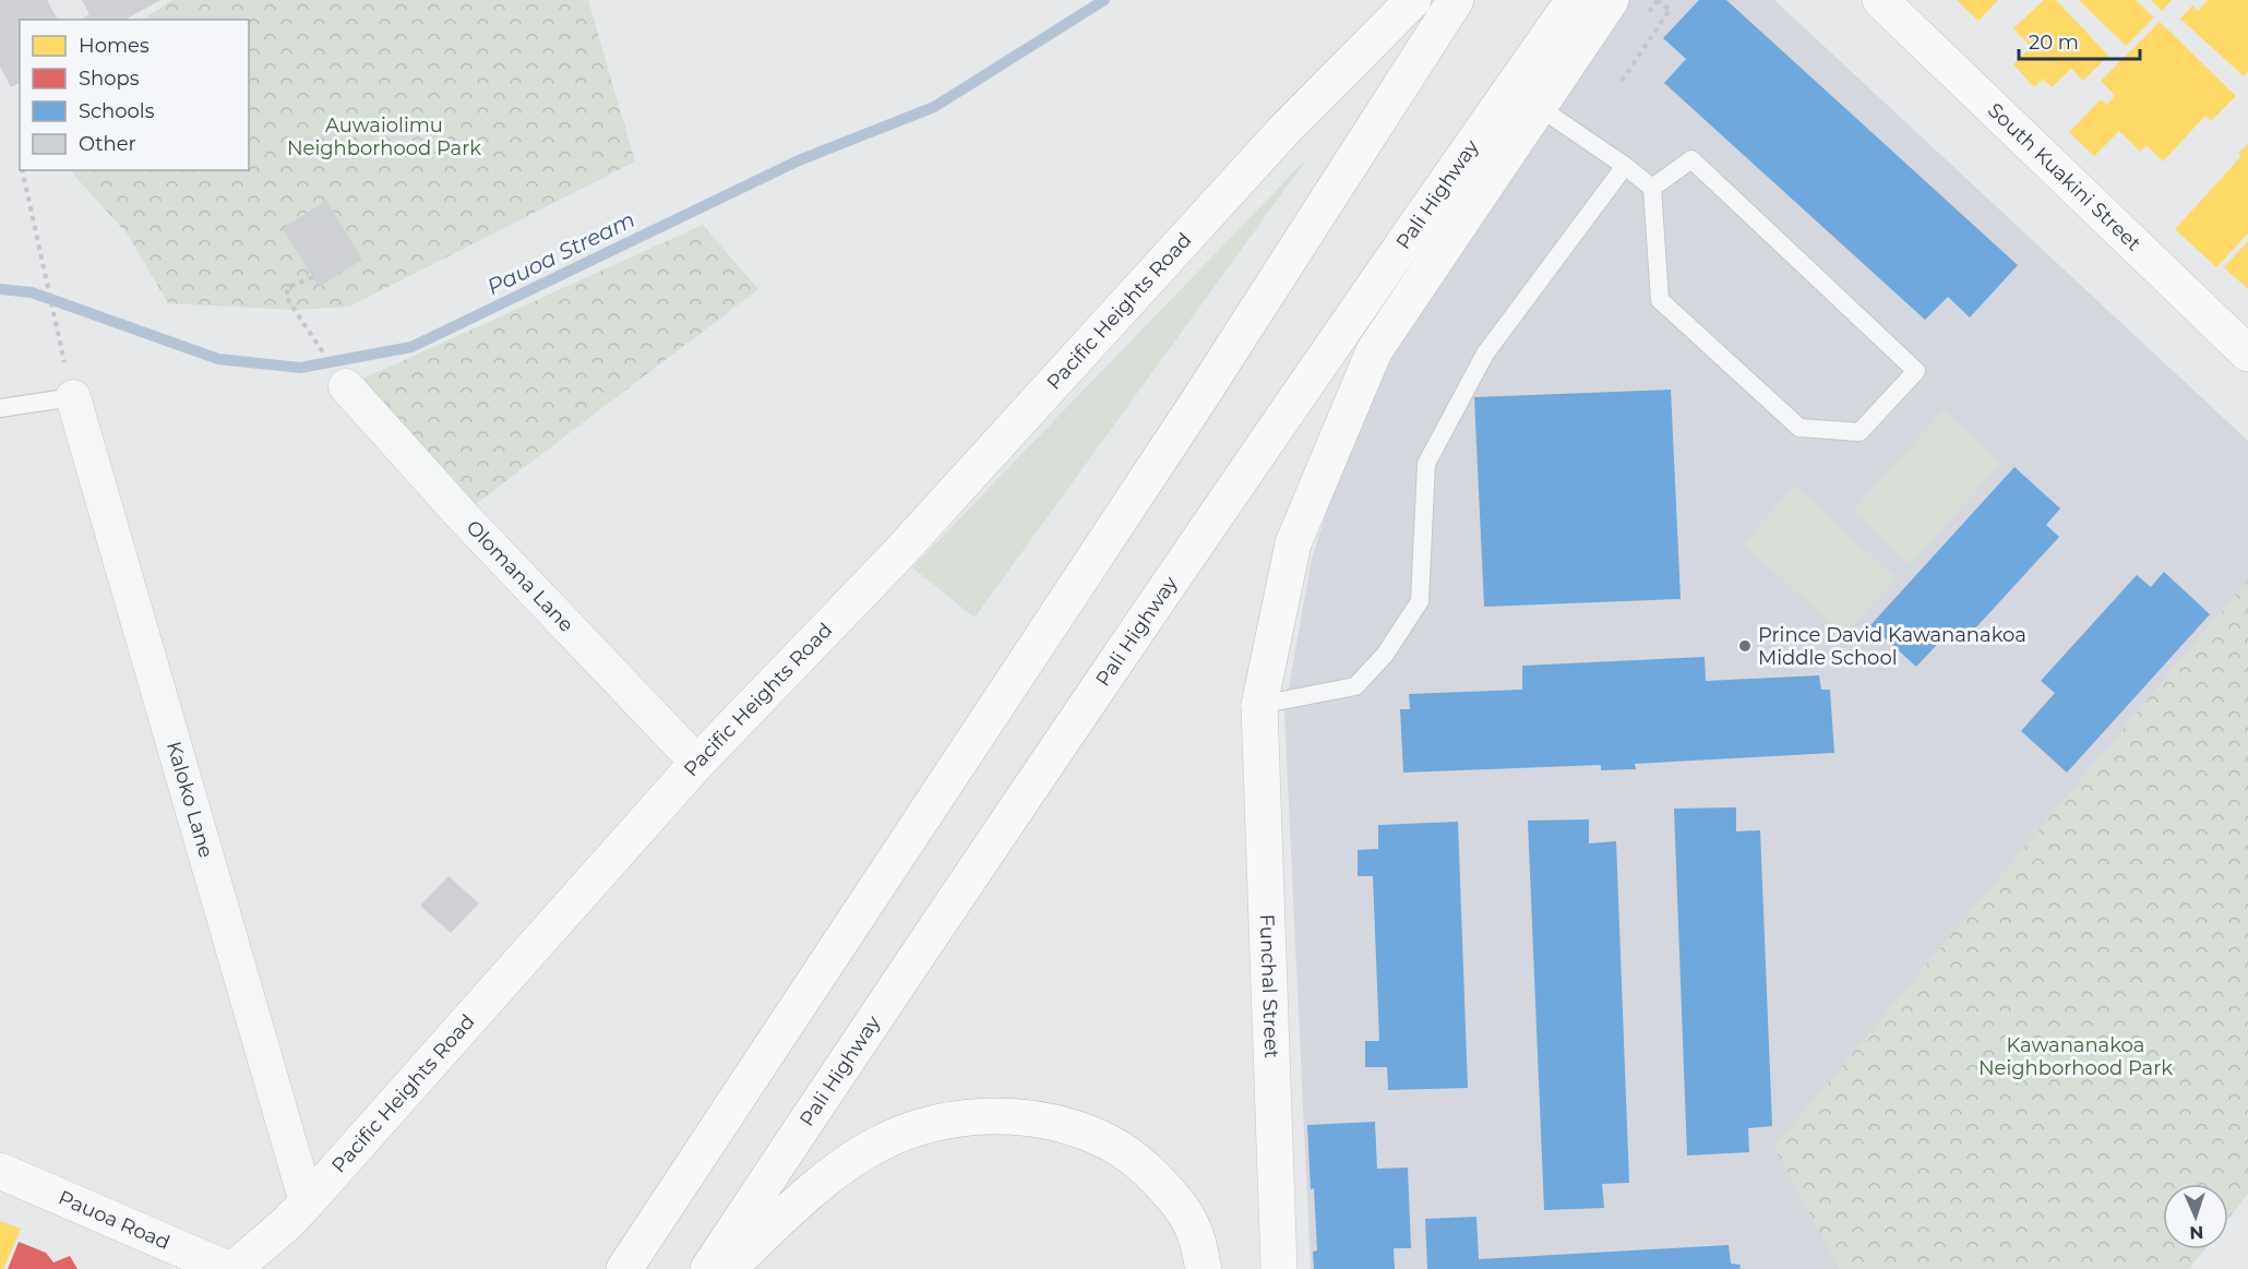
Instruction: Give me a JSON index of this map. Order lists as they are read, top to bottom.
{
  "streets": {
    "main road": [
      "South Kuakini Street",
      "Pali Highway",
      "Pacific Heights Road",
      "Funchal Street",
      "Pauoa Road"
    ],
    "street": ["Olomana Lane", "Kaloko Lane"]
  },
  "crossings": [
    ["Pacific Heights Road", "Olomana Lane"],
    ["Pacific Heights Road", "Kaloko Lane"]
  ],
  "water": ["Pauoa Stream"],
  "parks": ["Auwaiolimu Neighborhood Park", "Kawananakoa Neighborhood Park"],
  "places": ["Prince David Kawananakoa Middle School"],
  "legend": [
    "Homes",
    "Shops",
    "Schools",
    "Other"
  ],
  "scale_bar": "20 m",
  "north": "bottom"
}
